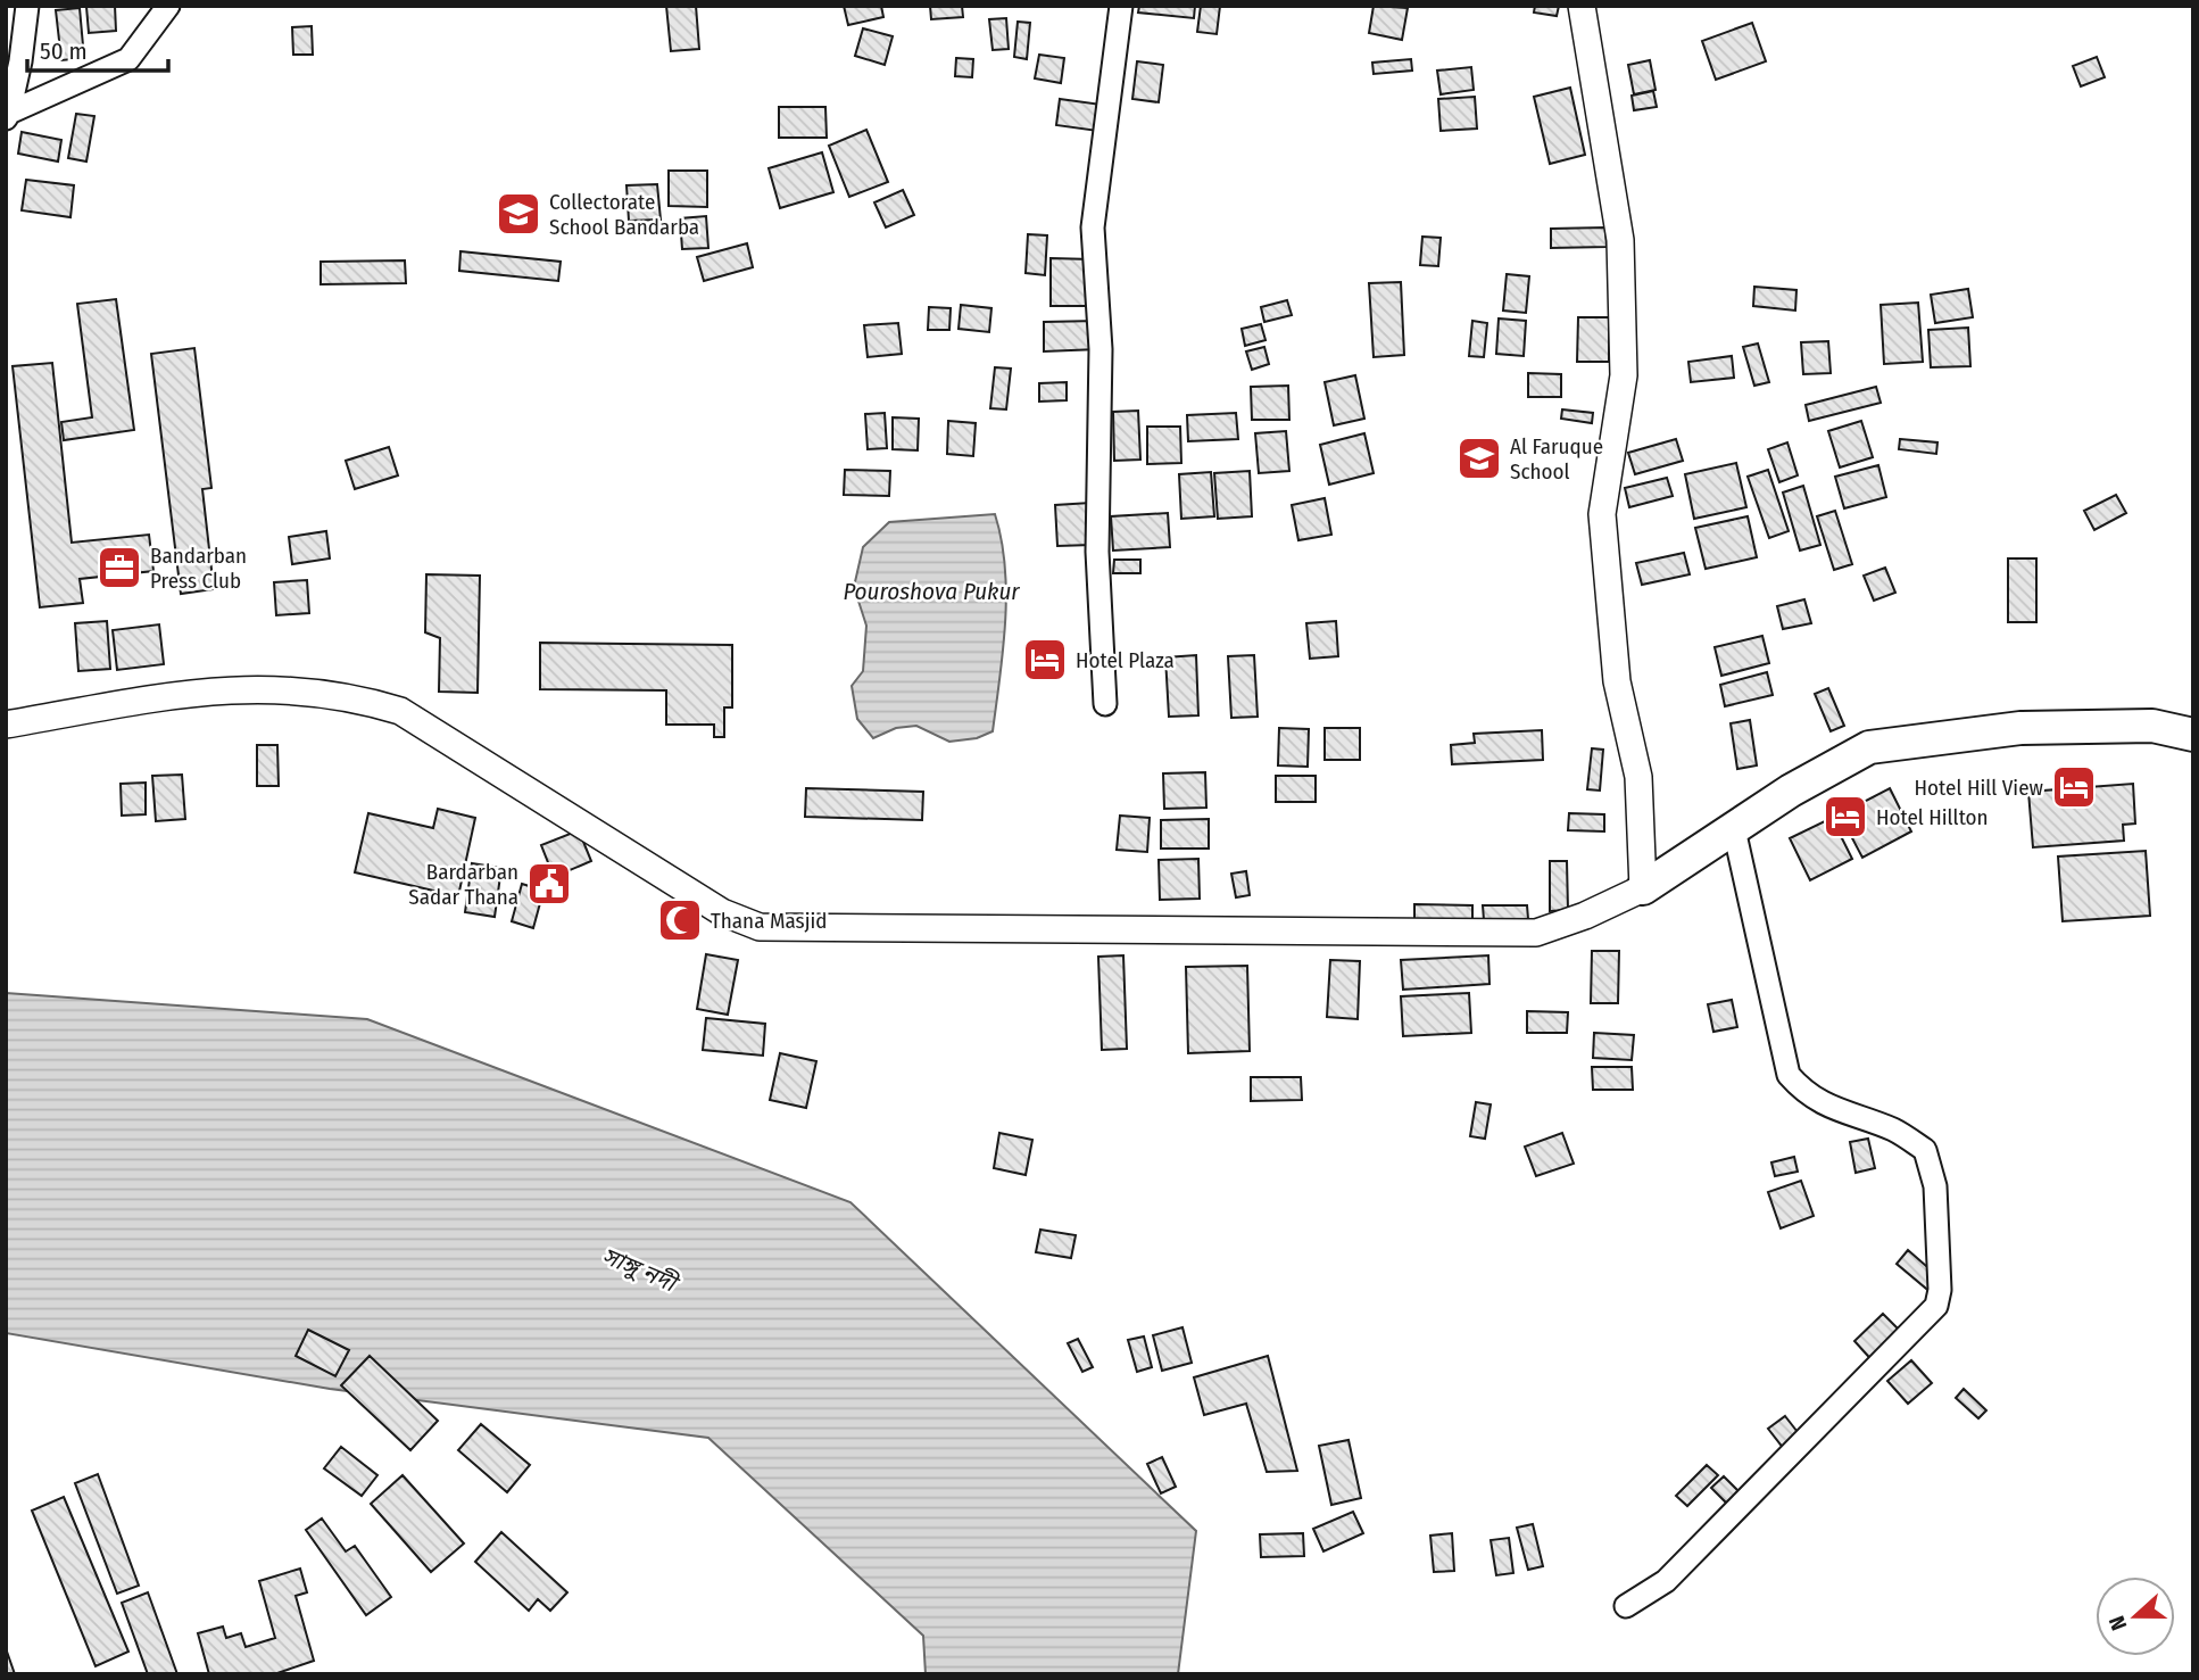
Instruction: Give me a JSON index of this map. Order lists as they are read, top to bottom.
{
  "water": ["Pouroshova Pukur", "সাঙ্গু নদী"],
  "places": {
    "school or university": ["Collectorate School Bandarba", "Al Faruque School"],
    "office": ["Bandarban Press Club"],
    "hotel": ["Hotel Plaza", "Hotel Hill View", "Hotel Hillton"],
    "public building": ["Bardarban Sadar Thana"],
    "mosque": ["Thana Masjid"]
  },
  "scale_bar": "50 m",
  "north": "left"
}
